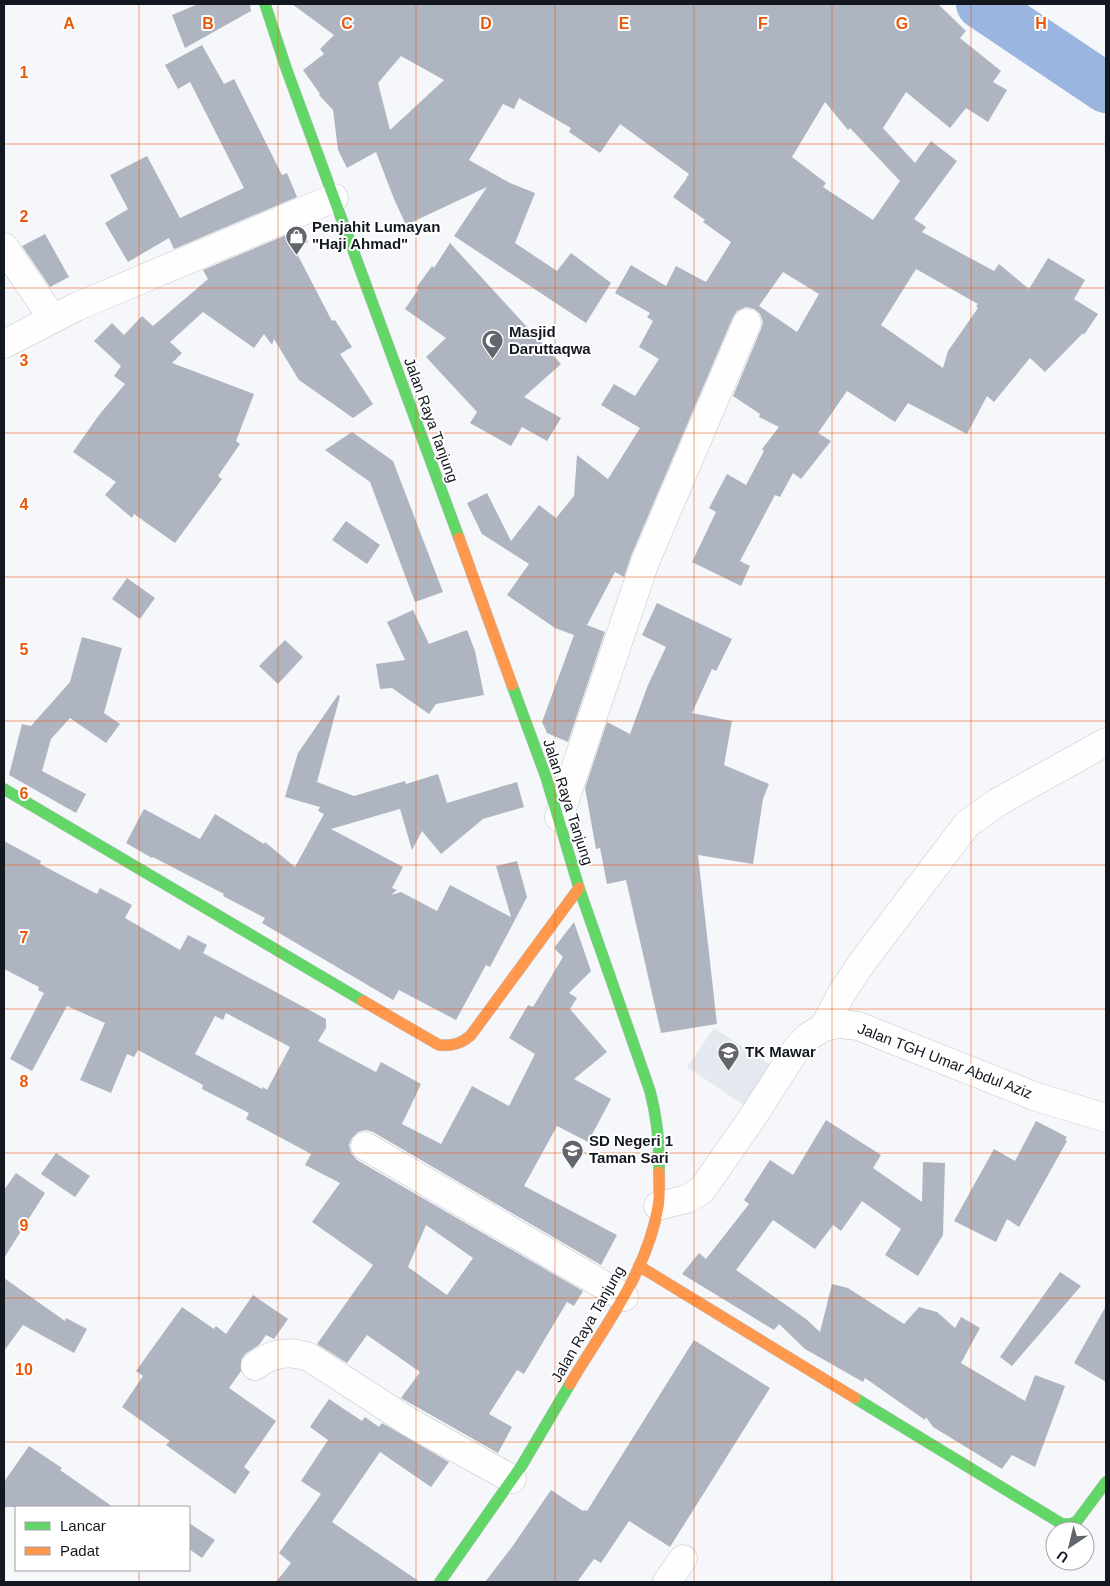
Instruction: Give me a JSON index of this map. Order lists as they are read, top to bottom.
{
  "streets": {
    "main road": ["Jalan Raya Tanjung"],
    "street": ["Jalan TGH Umar Abdul Aziz"]
  },
  "places": {
    "shop": ["Penjahit Lumayan \"Haji Ahmad\""],
    "mosque": ["Masjid Daruttaqwa"],
    "school or university": ["TK Mawar", "SD Negeri 1 Taman Sari"]
  },
  "legend": ["Lancar", "Padat"],
  "north": "bottom left",
  "grid": {
    "columns": [
      "A",
      "B",
      "C",
      "D",
      "E",
      "F",
      "G",
      "H"
    ],
    "rows": [
      "1",
      "2",
      "3",
      "4",
      "5",
      "6",
      "7",
      "8",
      "9",
      "10"
    ]
  }
}
